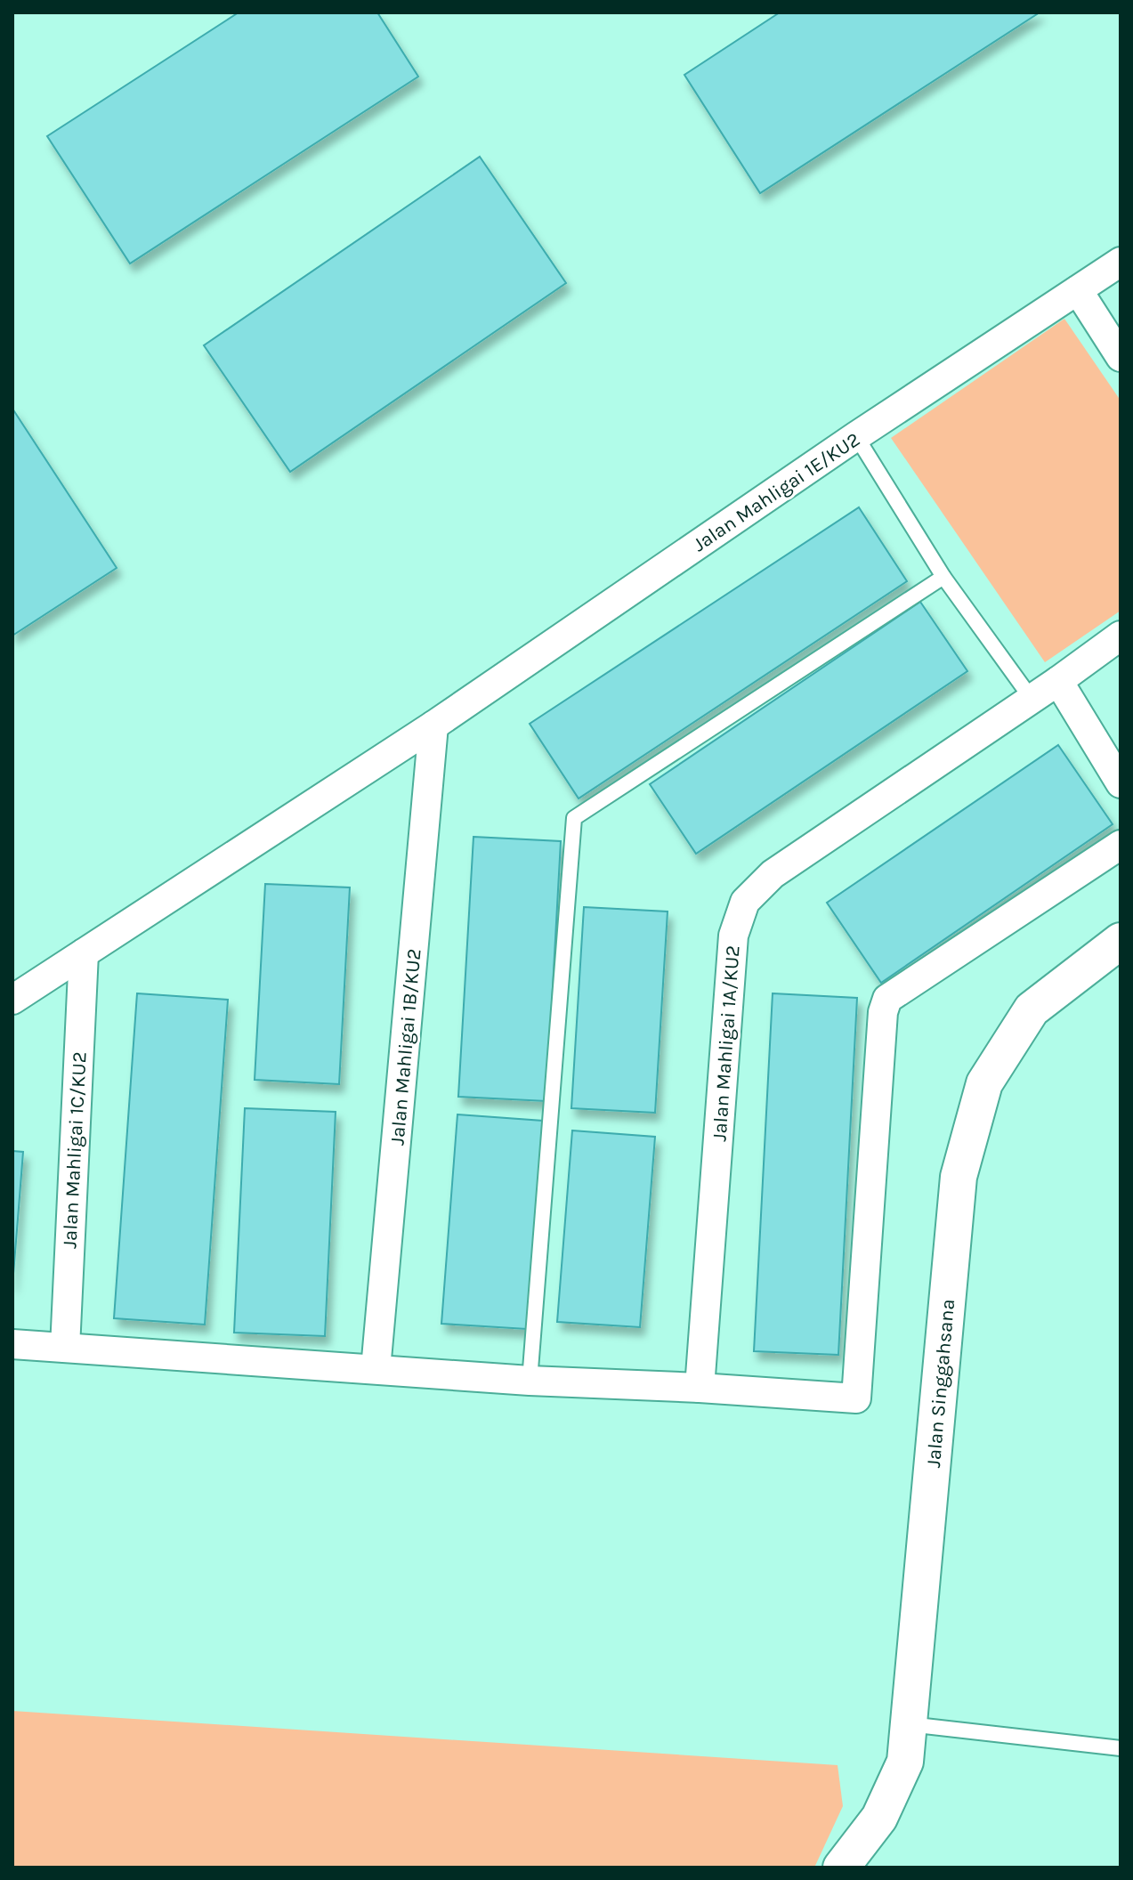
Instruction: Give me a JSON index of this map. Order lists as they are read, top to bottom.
{
  "streets": {
    "street": [
      "Jalan Mahligai 1E/KU2",
      "Jalan Mahligai 1A/KU2",
      "Jalan Mahligai 1B/KU2",
      "Jalan Mahligai 1C/KU2",
      "Jalan Singgahsana"
    ]
  },
  "crossings": [
    ["Jalan Mahligai 1E/KU2", "Jalan Mahligai 1B/KU2"],
    ["Jalan Mahligai 1E/KU2", "Jalan Mahligai 1C/KU2"]
  ]
}
